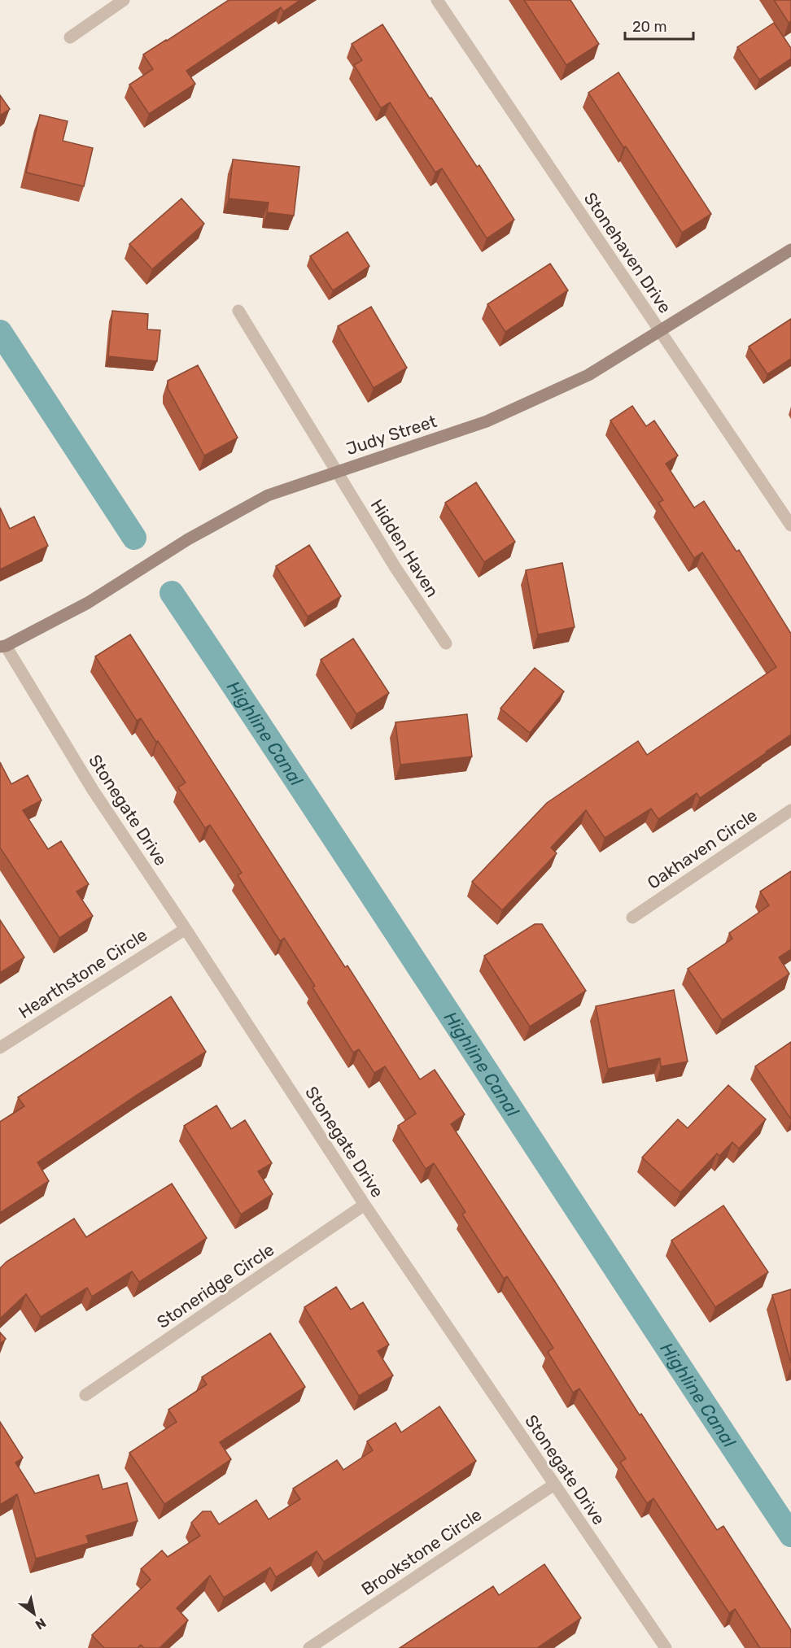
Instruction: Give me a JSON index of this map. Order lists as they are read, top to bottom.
{
  "streets": {
    "street": [
      "Stonehaven Drive",
      "Judy Street",
      "Hidden Haven",
      "Stonegate Drive",
      "Oakhaven Circle",
      "Hearthstone Circle",
      "Stoneridge Circle",
      "Brookstone Circle"
    ]
  },
  "crossings": [
    ["Stonehaven Drive", "Judy Street"],
    ["Judy Street", "Hidden Haven"],
    ["Judy Street", "Stonegate Drive"],
    ["Stonegate Drive", "Hearthstone Circle"],
    ["Stonegate Drive", "Stoneridge Circle"],
    ["Stonegate Drive", "Brookstone Circle"]
  ],
  "water": ["Highline Canal"],
  "scale_bar": "20 m",
  "north": "bottom right"
}
